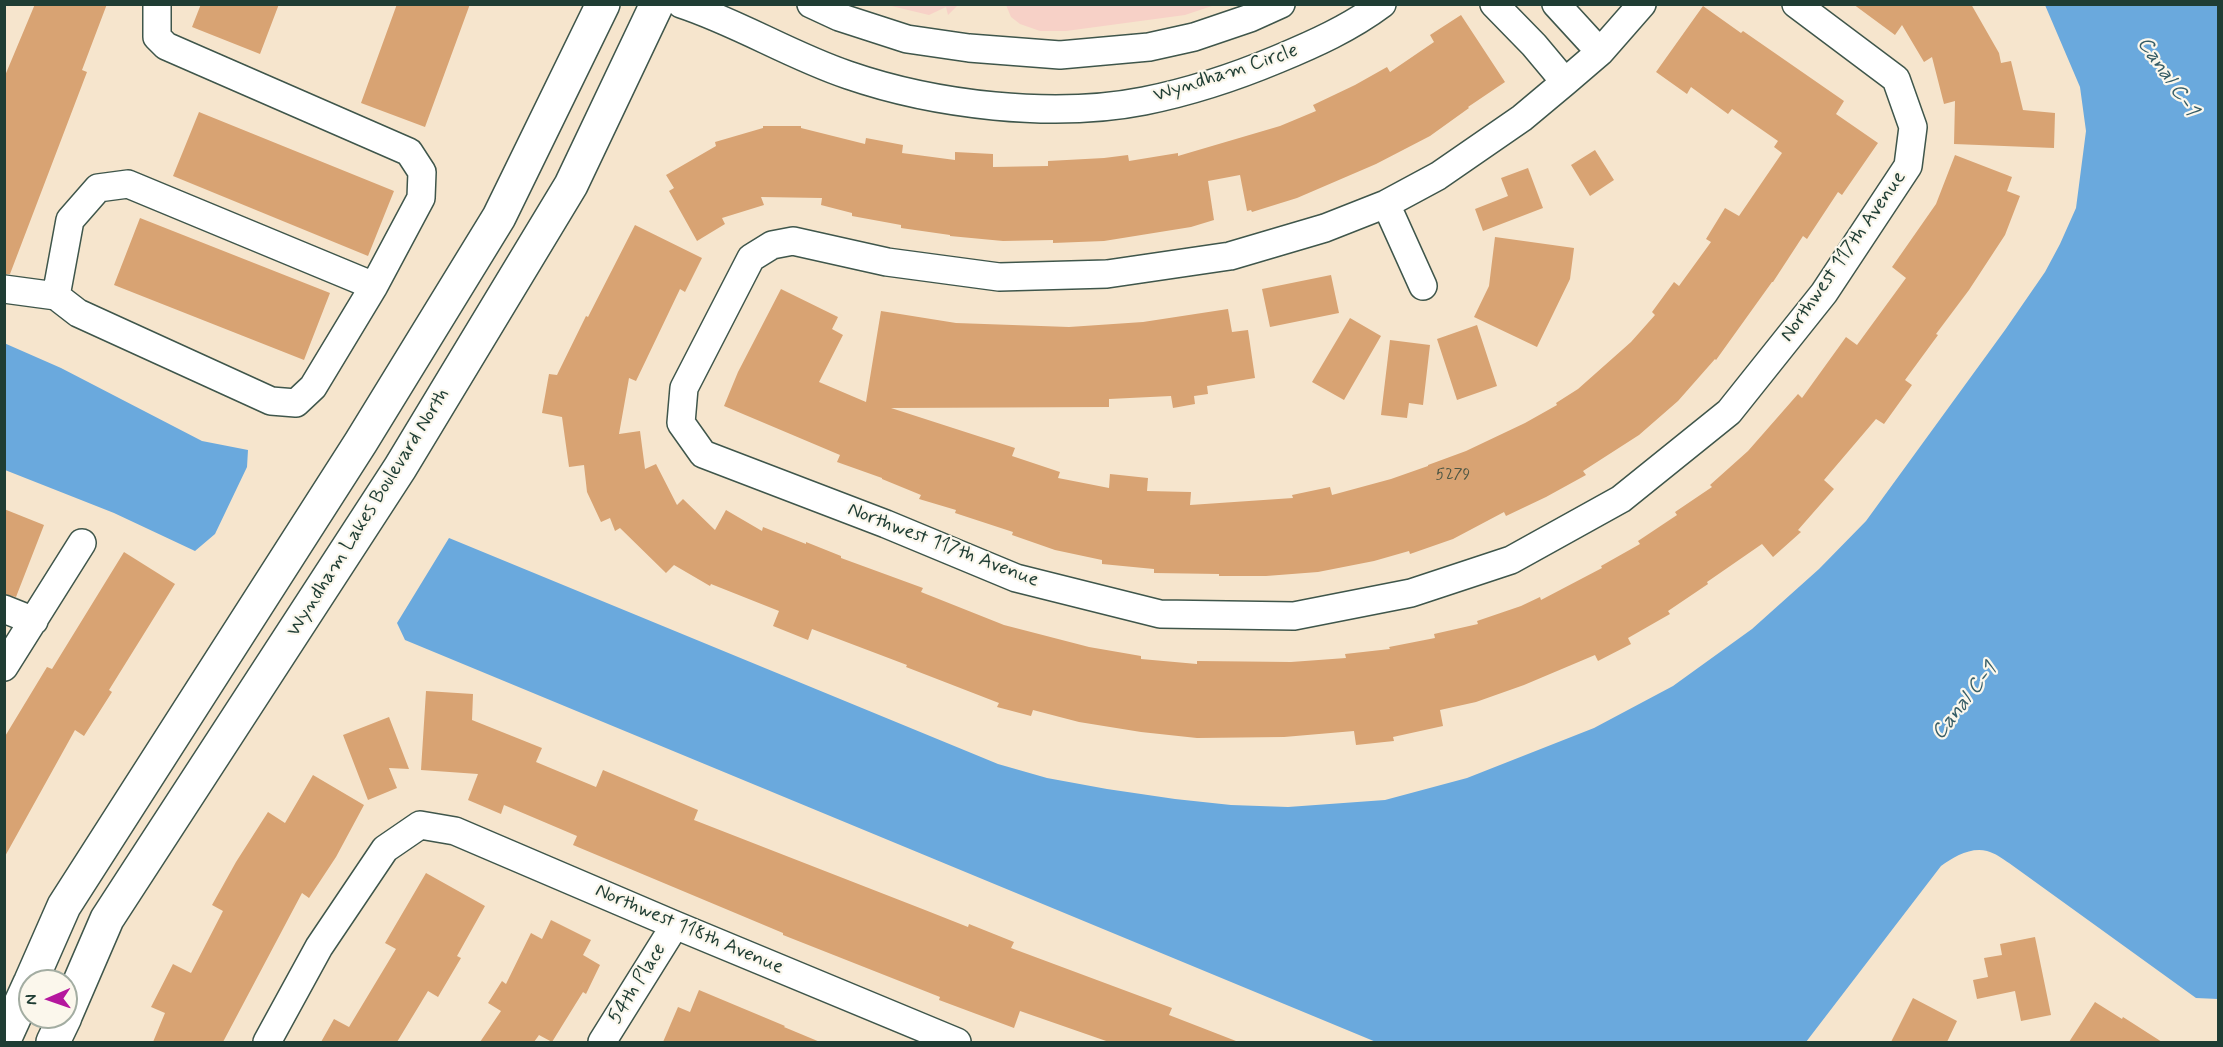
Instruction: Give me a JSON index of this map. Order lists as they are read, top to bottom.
{
  "streets": {
    "street": [
      "Wyndham Circle",
      "Northwest 117th Avenue",
      "Wyndham Lakes Boulevard North",
      "Northwest 118th Avenue",
      "54th Place"
    ]
  },
  "crossings": [
    ["Northwest 118th Avenue", "54th Place"]
  ],
  "water": ["Canal C-1"],
  "house_numbers": ["5279"],
  "north": "left"
}
